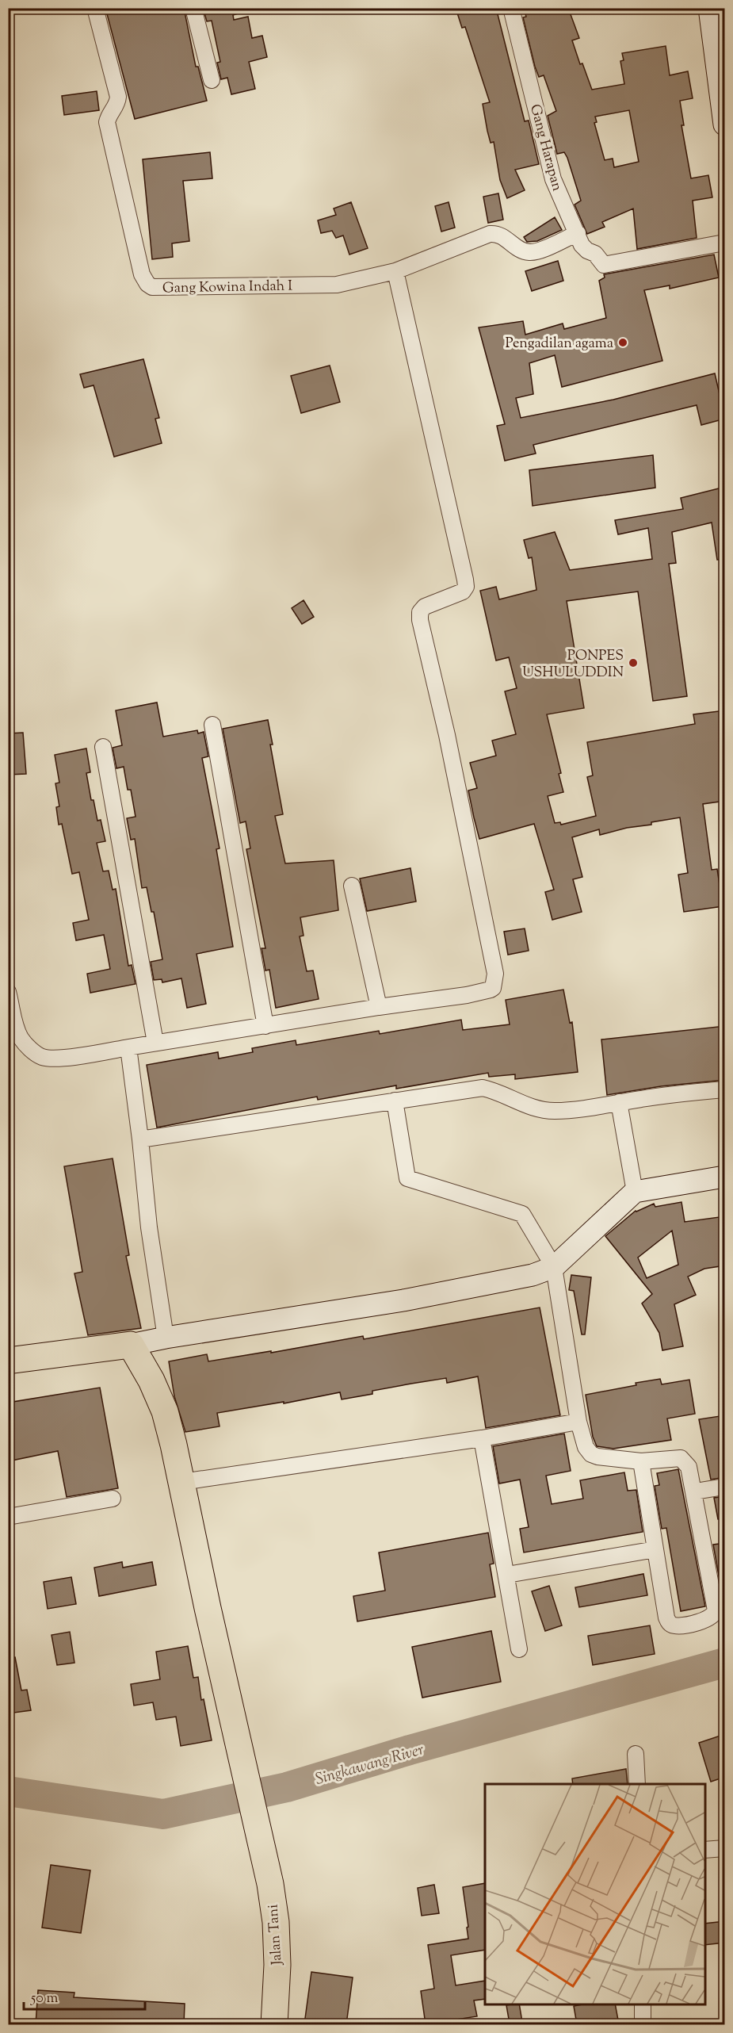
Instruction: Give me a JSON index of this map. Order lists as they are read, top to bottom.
{
  "streets": {
    "highway": ["Jalan Tani"],
    "street": ["Gang Harapan", "Gang Kowina Indah I"]
  },
  "crossings": [
    ["Gang Harapan", "Gang Kowina Indah I"]
  ],
  "water": ["Singkawang River"],
  "places": ["Pengadilan agama", "PONPES USHULUDDIN"],
  "scale_bar": "50 m"
}
